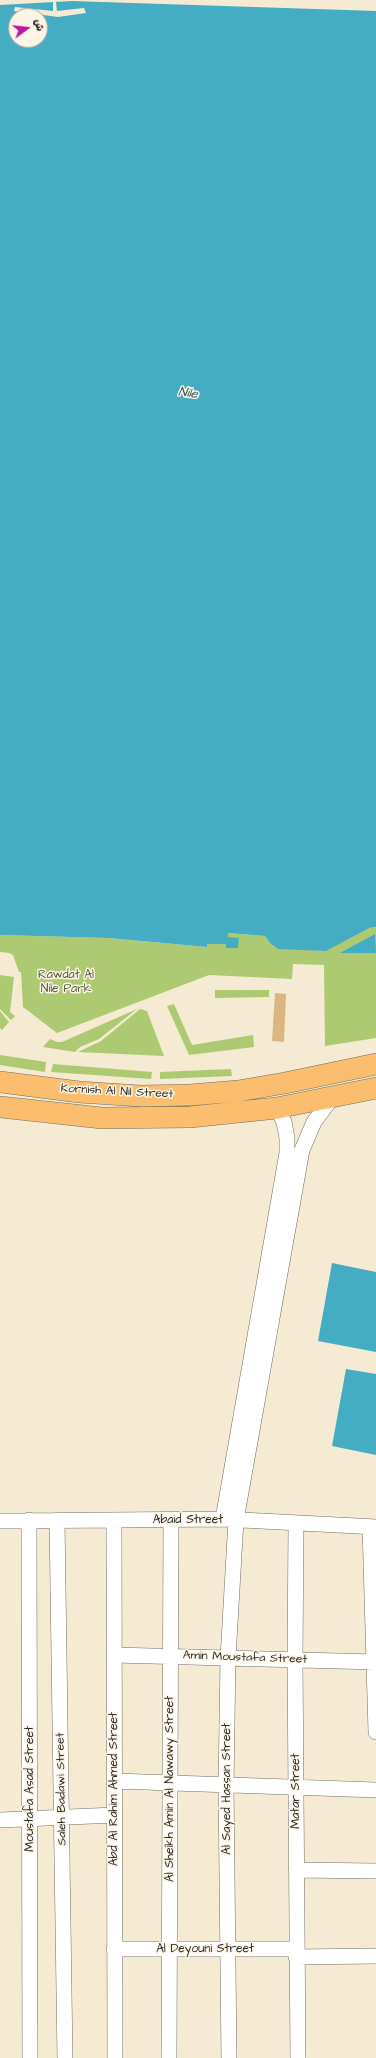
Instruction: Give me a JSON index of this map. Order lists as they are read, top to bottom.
{
  "streets": {
    "highway": ["Kornish Al Nil Street"],
    "street": [
      "Abaid Street",
      "Amin Moustafa Street",
      "Moustafa Asad Street",
      "Saleh Badawi Street",
      "Abd Al Rahim Ahmed Street",
      "Al Sheikh Amin Al Nawawy Street",
      "Al Sayed Hassan Street",
      "Matar Street",
      "Al Deyouni Street"
    ]
  },
  "crossings": [
    ["Abaid Street", "Moustafa Asad Street"],
    ["Abaid Street", "Saleh Badawi Street"],
    ["Abaid Street", "Abd Al Rahim Ahmed Street"],
    ["Abaid Street", "Al Sheikh Amin Al Nawawy Street"],
    ["Abaid Street", "Al Sayed Hassan Street"],
    ["Abaid Street", "Matar Street"],
    ["Amin Moustafa Street", "Abd Al Rahim Ahmed Street"],
    ["Amin Moustafa Street", "Al Sheikh Amin Al Nawawy Street"],
    ["Amin Moustafa Street", "Al Sayed Hassan Street"],
    ["Amin Moustafa Street", "Matar Street"],
    ["Abd Al Rahim Ahmed Street", "Al Deyouni Street"],
    ["Al Sheikh Amin Al Nawawy Street", "Al Deyouni Street"],
    ["Al Sayed Hassan Street", "Al Deyouni Street"],
    ["Matar Street", "Al Deyouni Street"]
  ],
  "water": ["Nile"],
  "parks": ["Rawdat Al Nile Park"],
  "north": "right"
}
